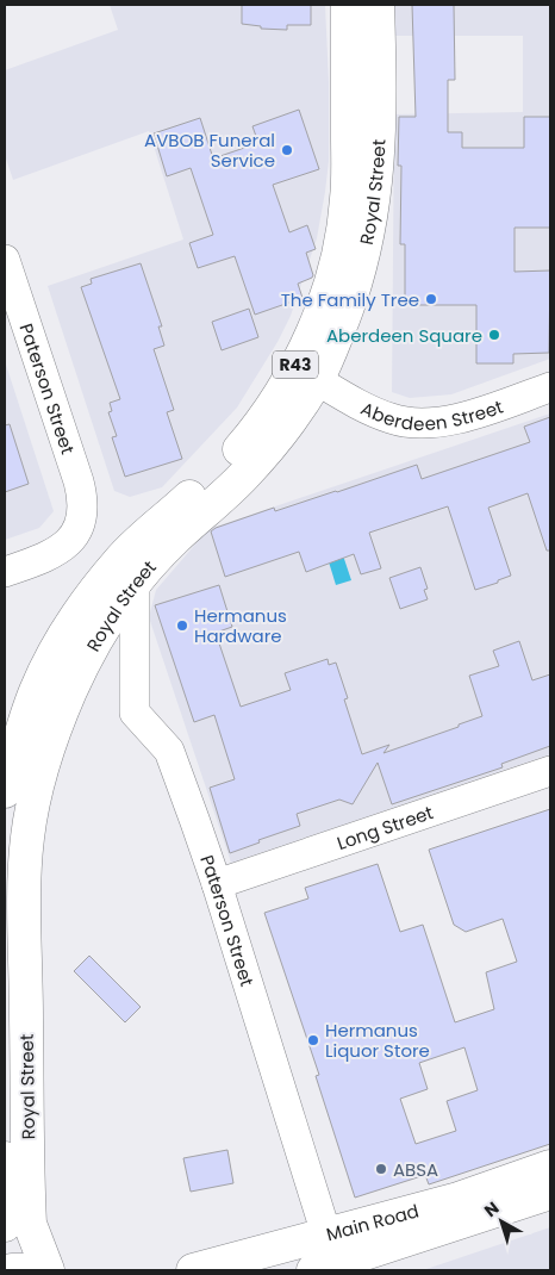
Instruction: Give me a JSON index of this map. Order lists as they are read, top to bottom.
{
  "streets": {
    "main road": ["Royal Street", "R43", "Main Road"],
    "street": ["Paterson Street", "Aberdeen Street", "Long Street"]
  },
  "crossings": [
    ["Royal Street", "Paterson Street"],
    ["Royal Street", "Aberdeen Street"],
    ["Paterson Street", "Long Street"],
    ["Paterson Street", "Main Road"]
  ],
  "places": [
    "AVBOB Funeral Service",
    "The Family Tree",
    "Aberdeen Square",
    "Hermanus Hardware",
    "Hermanus Liquor Store",
    "ABSA"
  ],
  "north": "top left"
}
